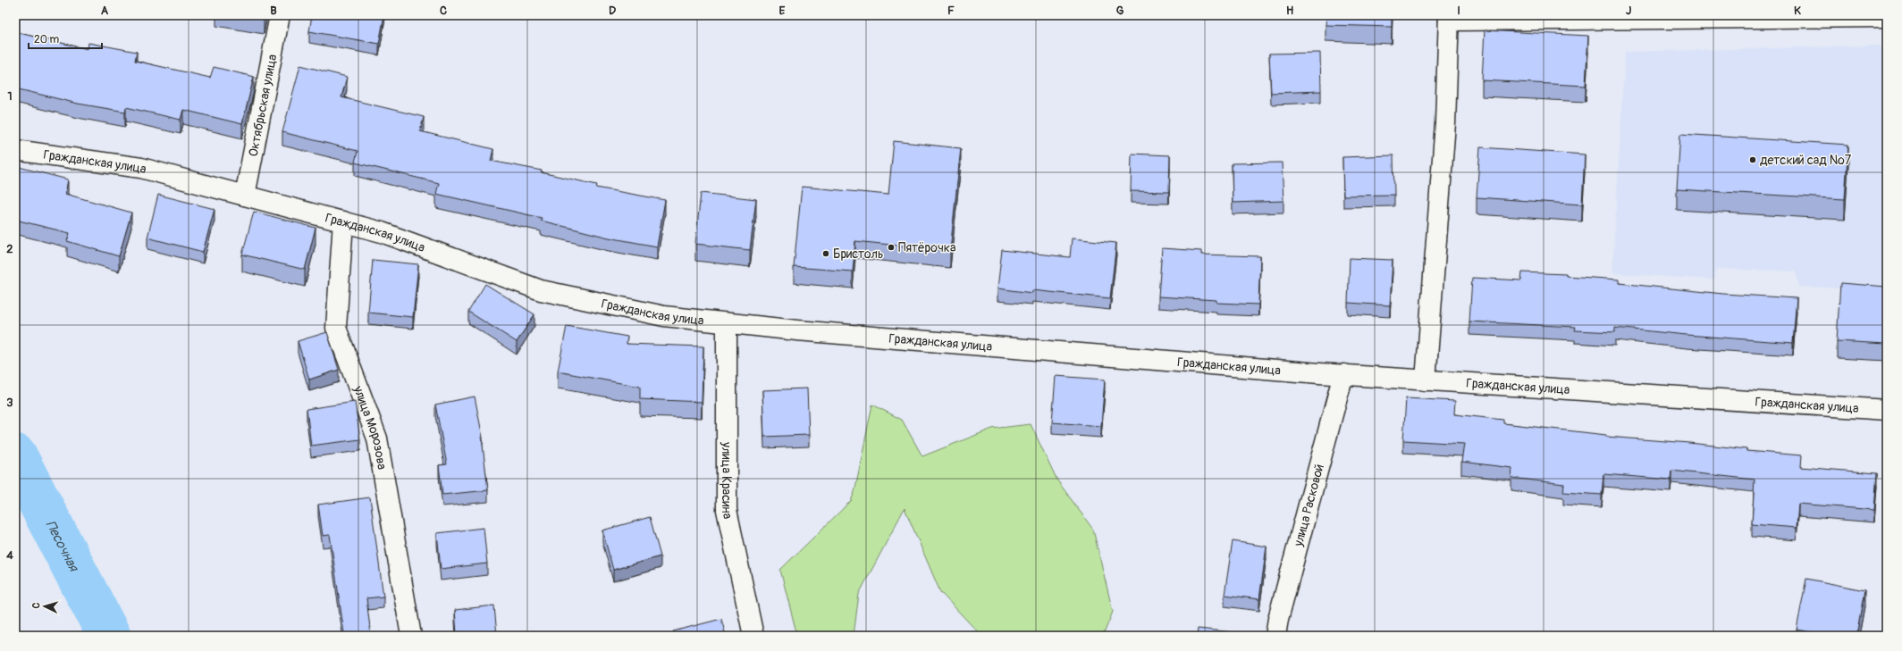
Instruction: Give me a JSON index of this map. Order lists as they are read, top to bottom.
{
  "streets": {
    "street": [
      "Октябрьская улица",
      "Гражданская улица",
      "улица Морозова",
      "улица Красина",
      "улица Расковой"
    ]
  },
  "crossings": [
    ["Октябрьская улица", "Гражданская улица"],
    ["Гражданская улица", "улица Морозова"],
    ["Гражданская улица", "улица Красина"],
    ["Гражданская улица", "улица Расковой"]
  ],
  "water": ["Песочная"],
  "places": ["детский сад №7", "Пятёрочка", "Бристоль"],
  "scale_bar": "20 m",
  "north": "left",
  "grid": {
    "columns": [
      "A",
      "B",
      "C",
      "D",
      "E",
      "F",
      "G",
      "H",
      "I",
      "J",
      "K"
    ],
    "rows": [
      "1",
      "2",
      "3",
      "4"
    ]
  }
}
